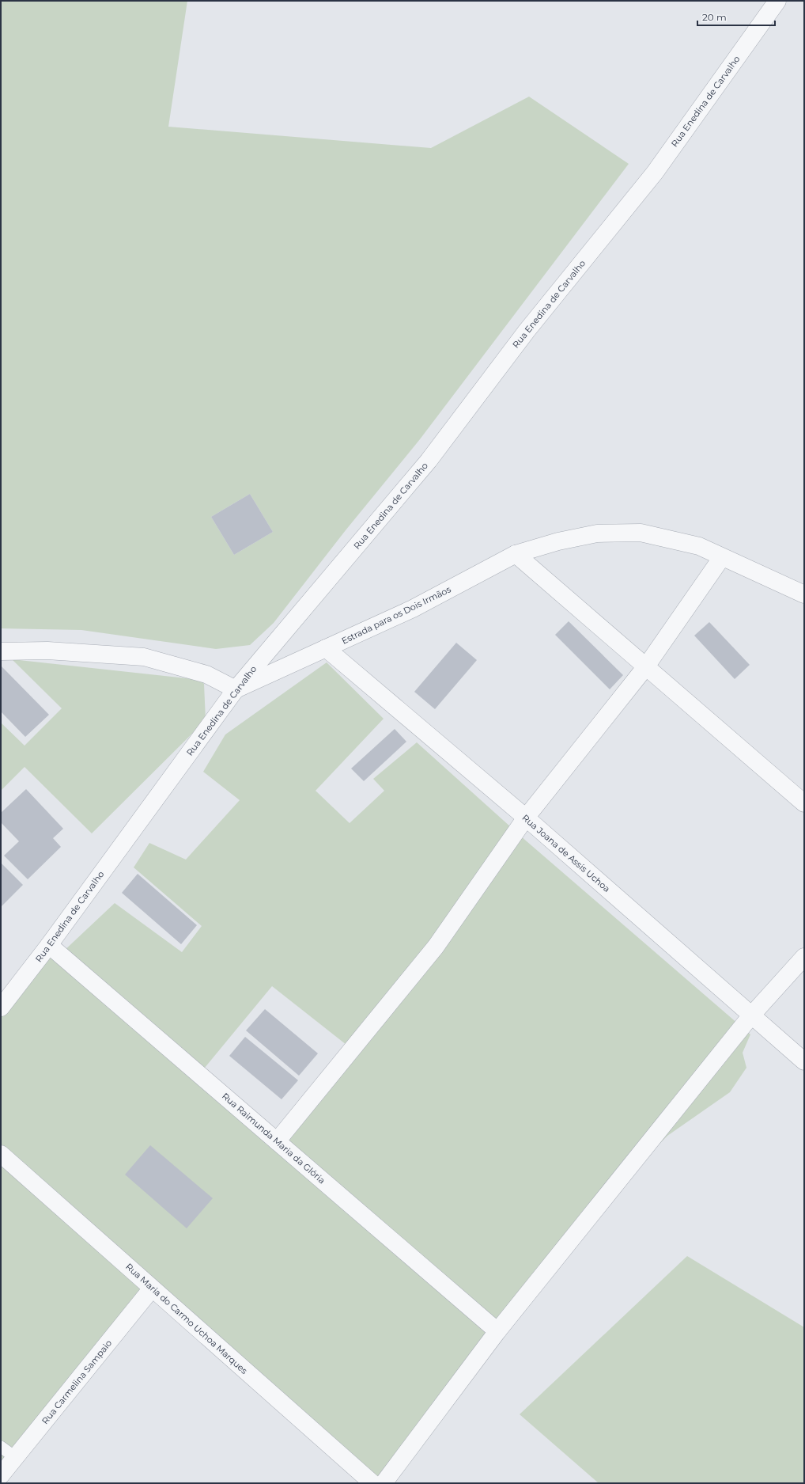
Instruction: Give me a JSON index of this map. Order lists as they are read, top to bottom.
{
  "streets": {
    "street": [
      "Rua Enedina de Carvalho",
      "Estrada para os Dois Irmãos",
      "Rua Joana de Assis Uchoa",
      "Rua Raimunda Maria da Glória",
      "Rua Maria do Carmo Uchoa Marques",
      "Rua Carmelina Sampaio"
    ]
  },
  "crossings": [
    ["Rua Enedina de Carvalho", "Estrada para os Dois Irmãos"],
    ["Rua Enedina de Carvalho", "Rua Raimunda Maria da Glória"],
    ["Estrada para os Dois Irmãos", "Rua Joana de Assis Uchoa"],
    ["Rua Maria do Carmo Uchoa Marques", "Rua Carmelina Sampaio"]
  ],
  "scale_bar": "20 m"
}
